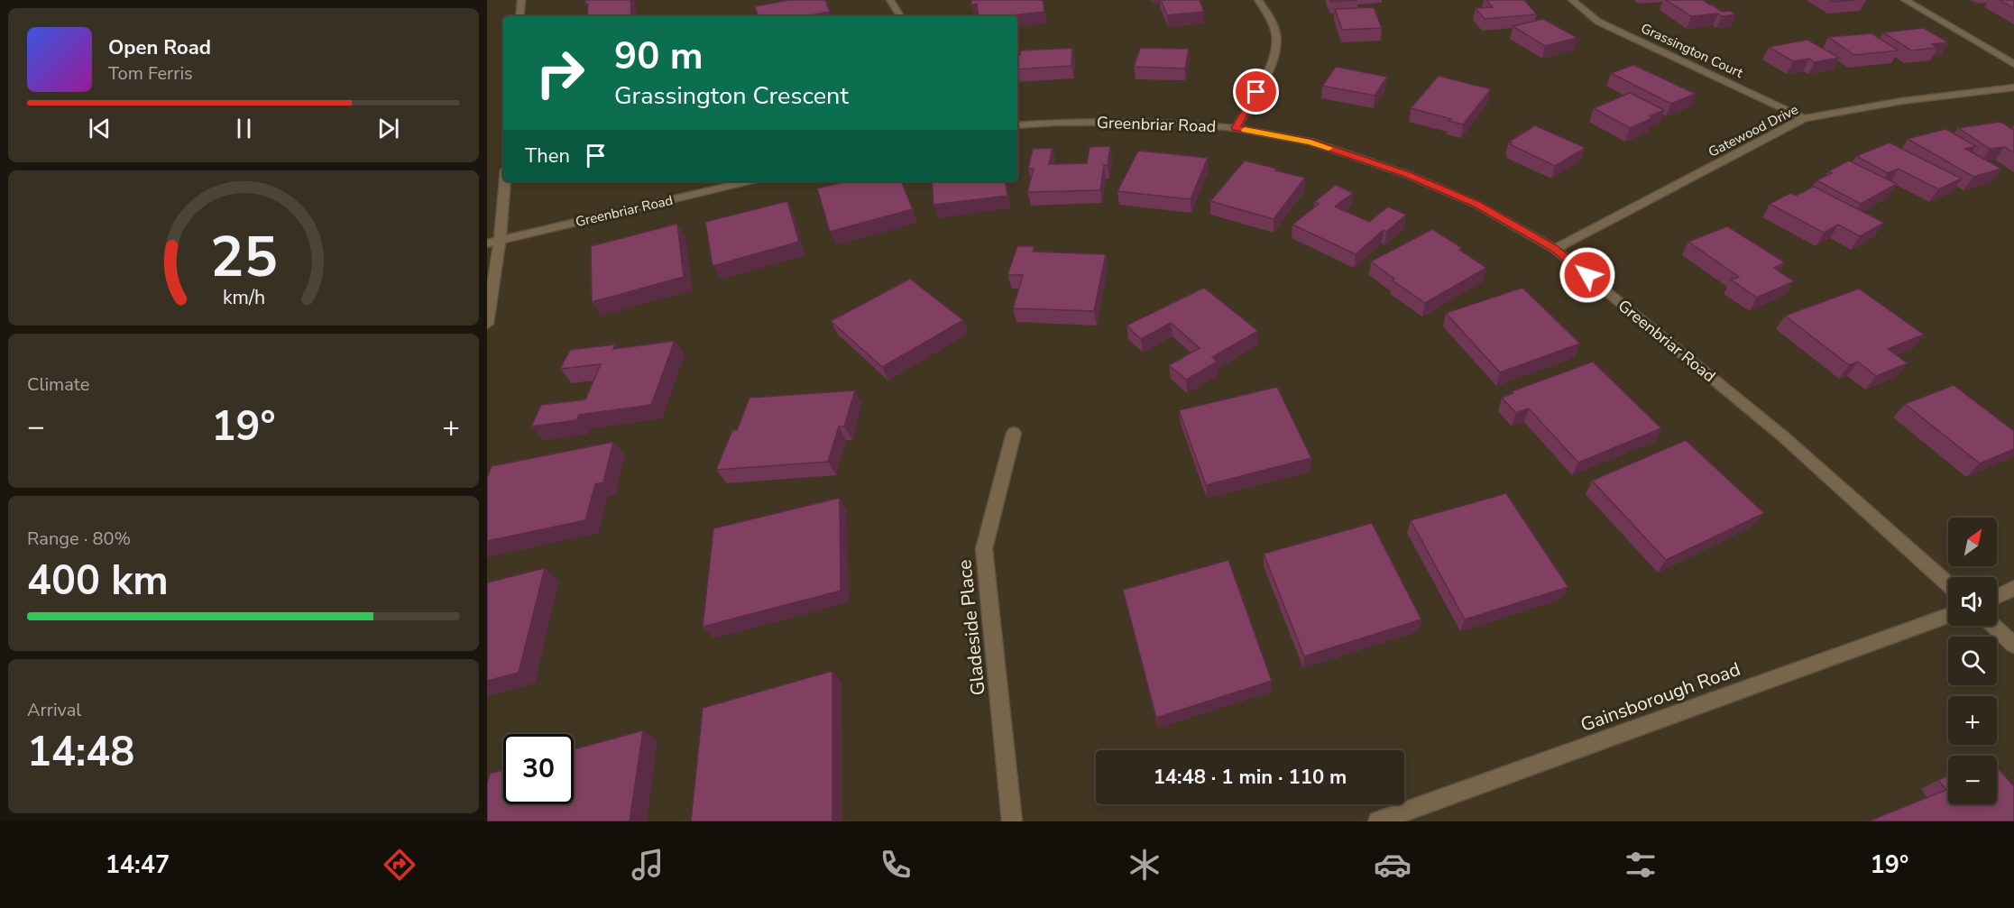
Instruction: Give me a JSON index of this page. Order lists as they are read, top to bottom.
{
  "streets": {
    "street": [
      "Grassington Court",
      "Greenbriar Road",
      "Gatewood Drive",
      "Gladeside Place",
      "Gainsborough Road"
    ]
  },
  "crossings": [
    ["Grassington Court", "Gatewood Drive"],
    ["Greenbriar Road", "Gatewood Drive"]
  ],
  "north": "top right",
  "page": {
    "turn": ["90 m", "Grassington Crescent"],
    "song": ["Open Road", "Tom Ferris"],
    "then": "Then",
    "tile": [
      "Climate",
      ["Range · 80%", "400 km"],
      ["Arrival", "14:48"]
    ],
    "heat": ["−", "19°", "+"],
    "map_buttons": ["+", "−"],
    "limit": "30",
    "trip": "14:48 · 1 min · 110 m",
    "tabs": ["14:47", "19°"],
    "gauge": ["25", "km/h"]
  }
}
